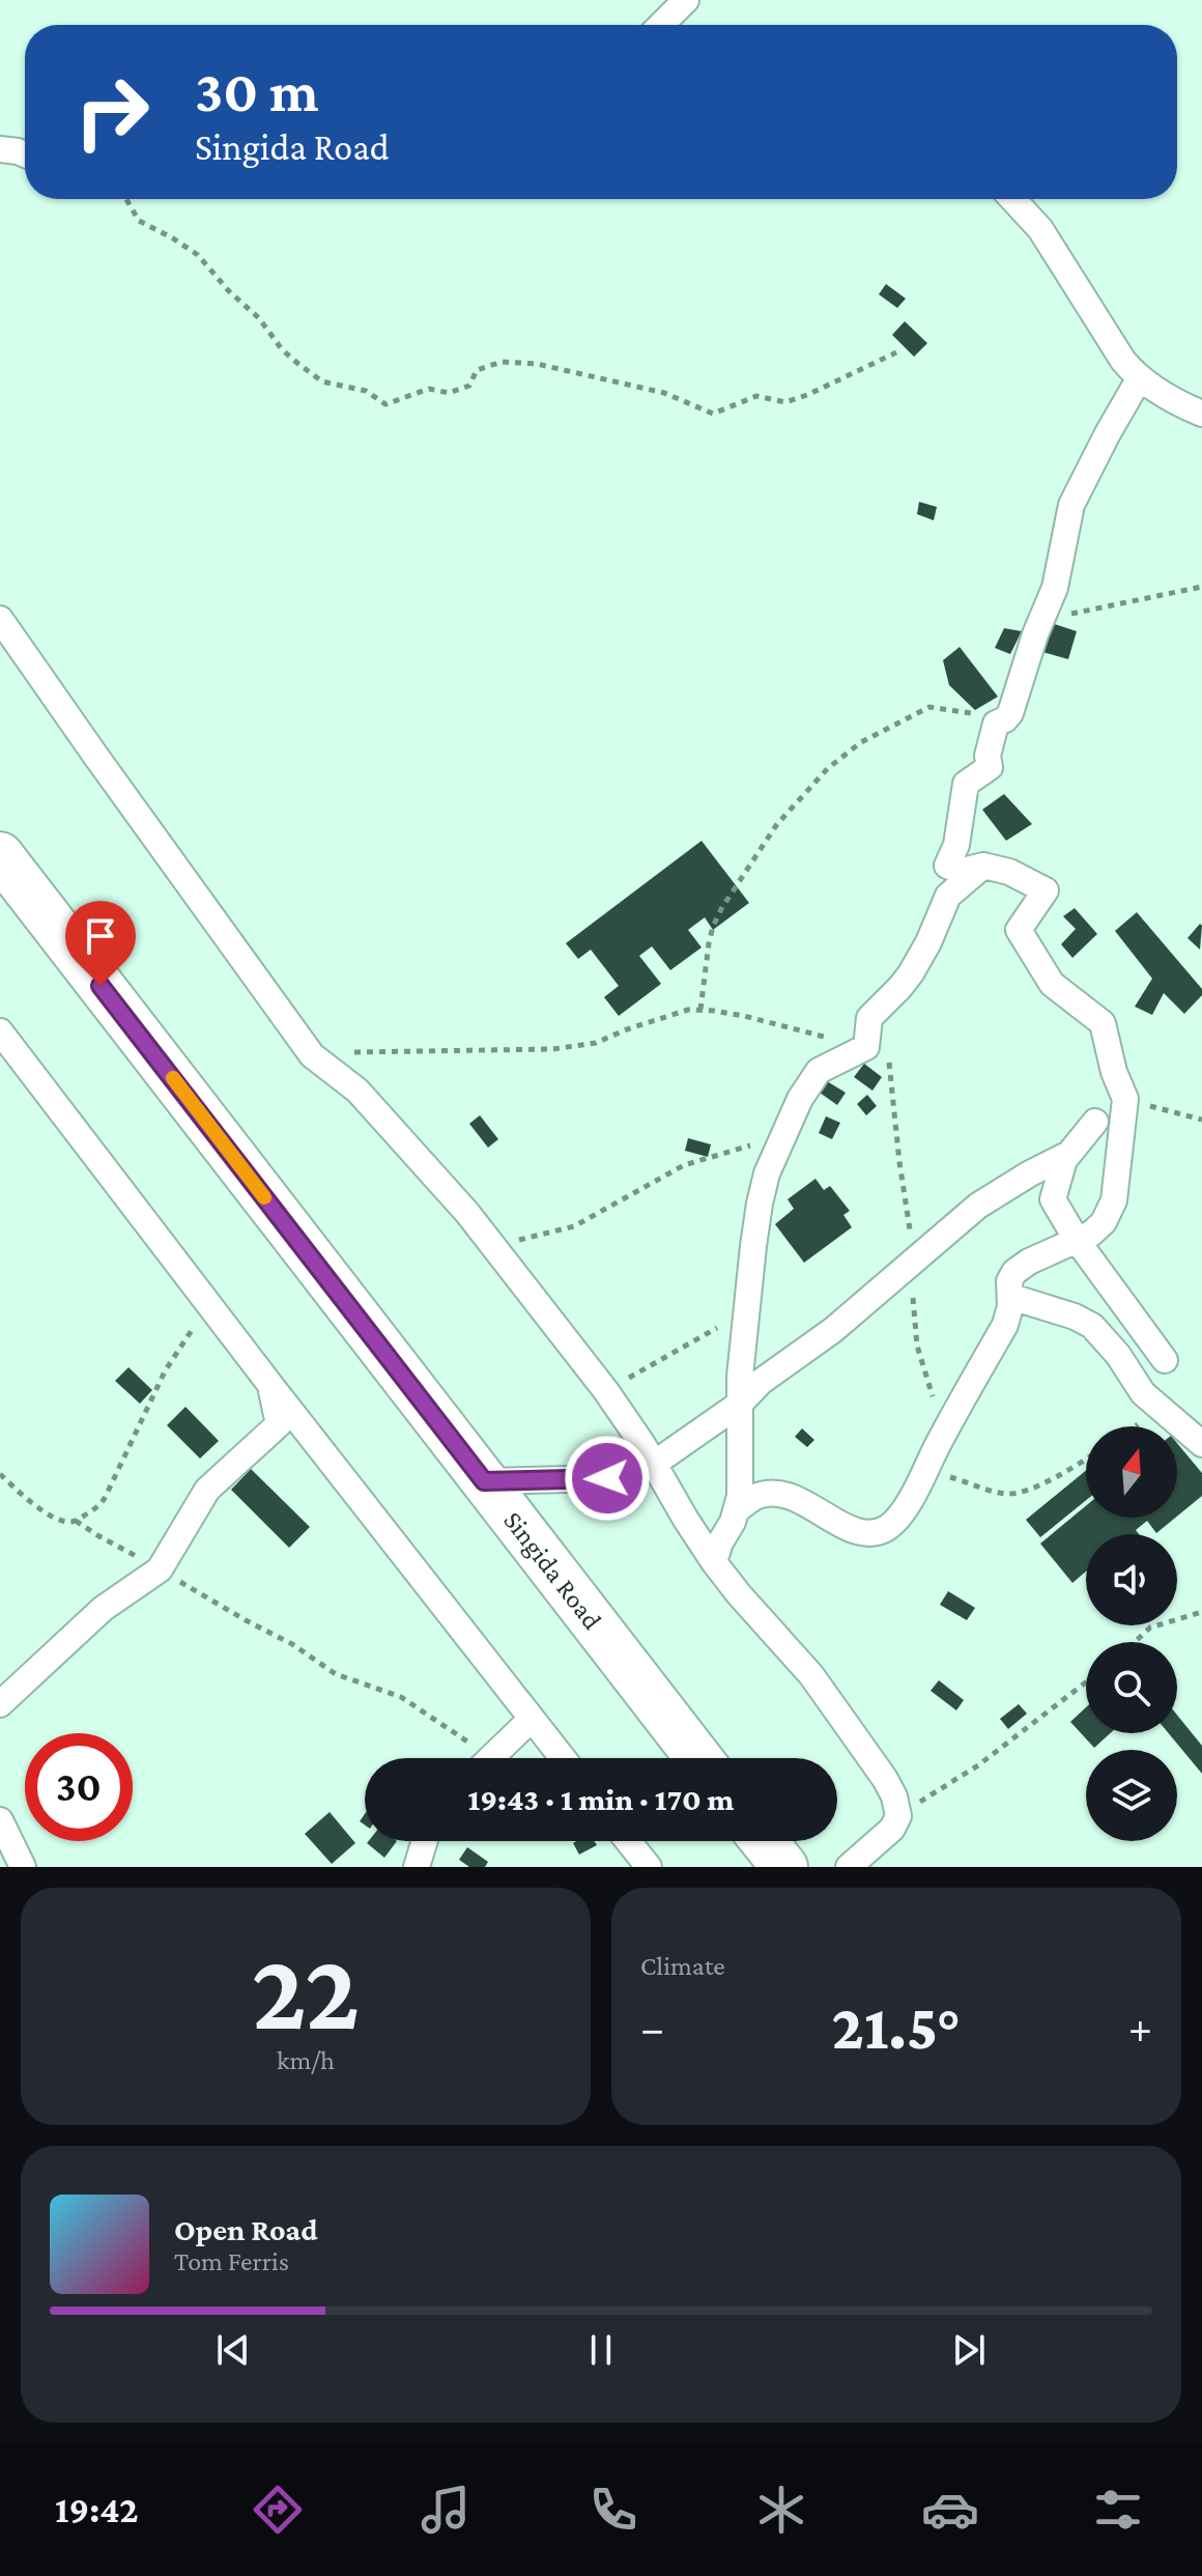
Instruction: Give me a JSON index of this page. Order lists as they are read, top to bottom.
{
  "streets": {
    "highway": ["Singida Road"]
  },
  "north": "top",
  "page": {
    "turn": ["30 m", "Singida Road"],
    "limit": "30",
    "trip": "19:43 · 1 min · 170 m",
    "tile": [
      ["22", "km/h"],
      "Climate"
    ],
    "heat": ["−", "21.5°", "+"],
    "song": ["Open Road", "Tom Ferris"],
    "tabs": "19:42"
  }
}
